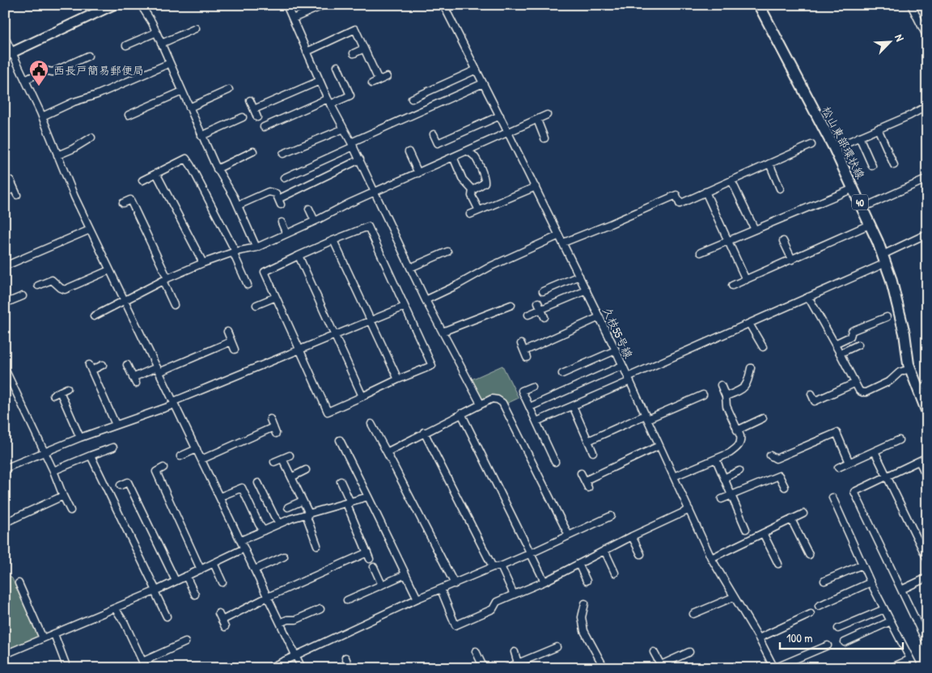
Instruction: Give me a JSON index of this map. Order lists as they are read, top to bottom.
{
  "streets": {
    "main road": ["松山東部環状線", "40"],
    "street": ["久枝55号線"]
  },
  "places": {
    "public building": ["西長戸簡易郵便局"]
  },
  "scale_bar": "100 m",
  "north": "top right"
}
